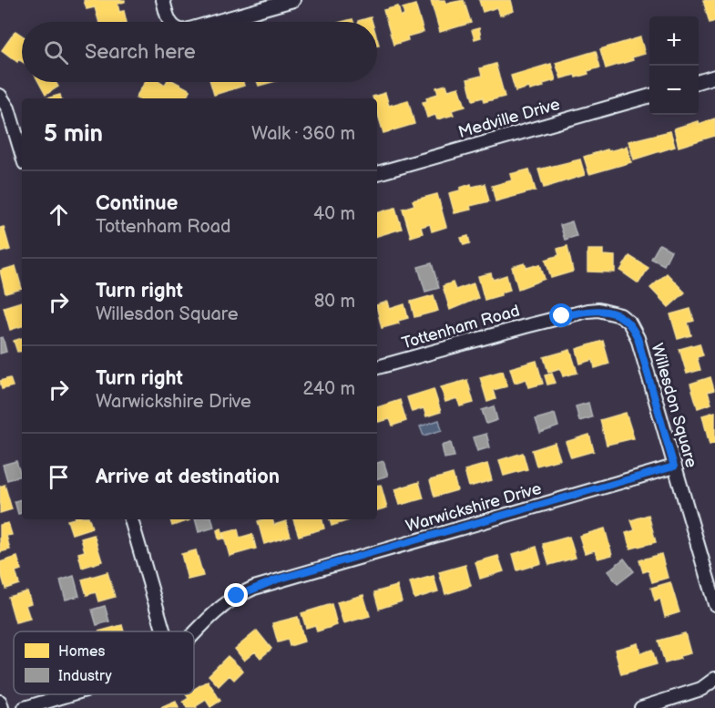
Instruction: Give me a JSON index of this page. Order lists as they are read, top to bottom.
{
  "streets": {
    "street": [
      "Medville Drive",
      "Tottenham Road",
      "Willesdon Square",
      "Warwickshire Drive"
    ]
  },
  "crossings": [
    ["Tottenham Road", "Willesdon Square"],
    ["Willesdon Square", "Warwickshire Drive"]
  ],
  "legend": ["Homes", "Industry"],
  "page": {
    "map_buttons": ["+", "−"],
    "search": "Search here",
    "heading": ["5 min", "Walk · 360 m"],
    "list": [
      ["Continue", "Tottenham Road", "40 m"],
      ["Turn right", "Willesdon Square", "80 m"],
      ["Turn right", "Warwickshire Drive", "240 m"],
      "Arrive at destination"
    ]
  }
}
